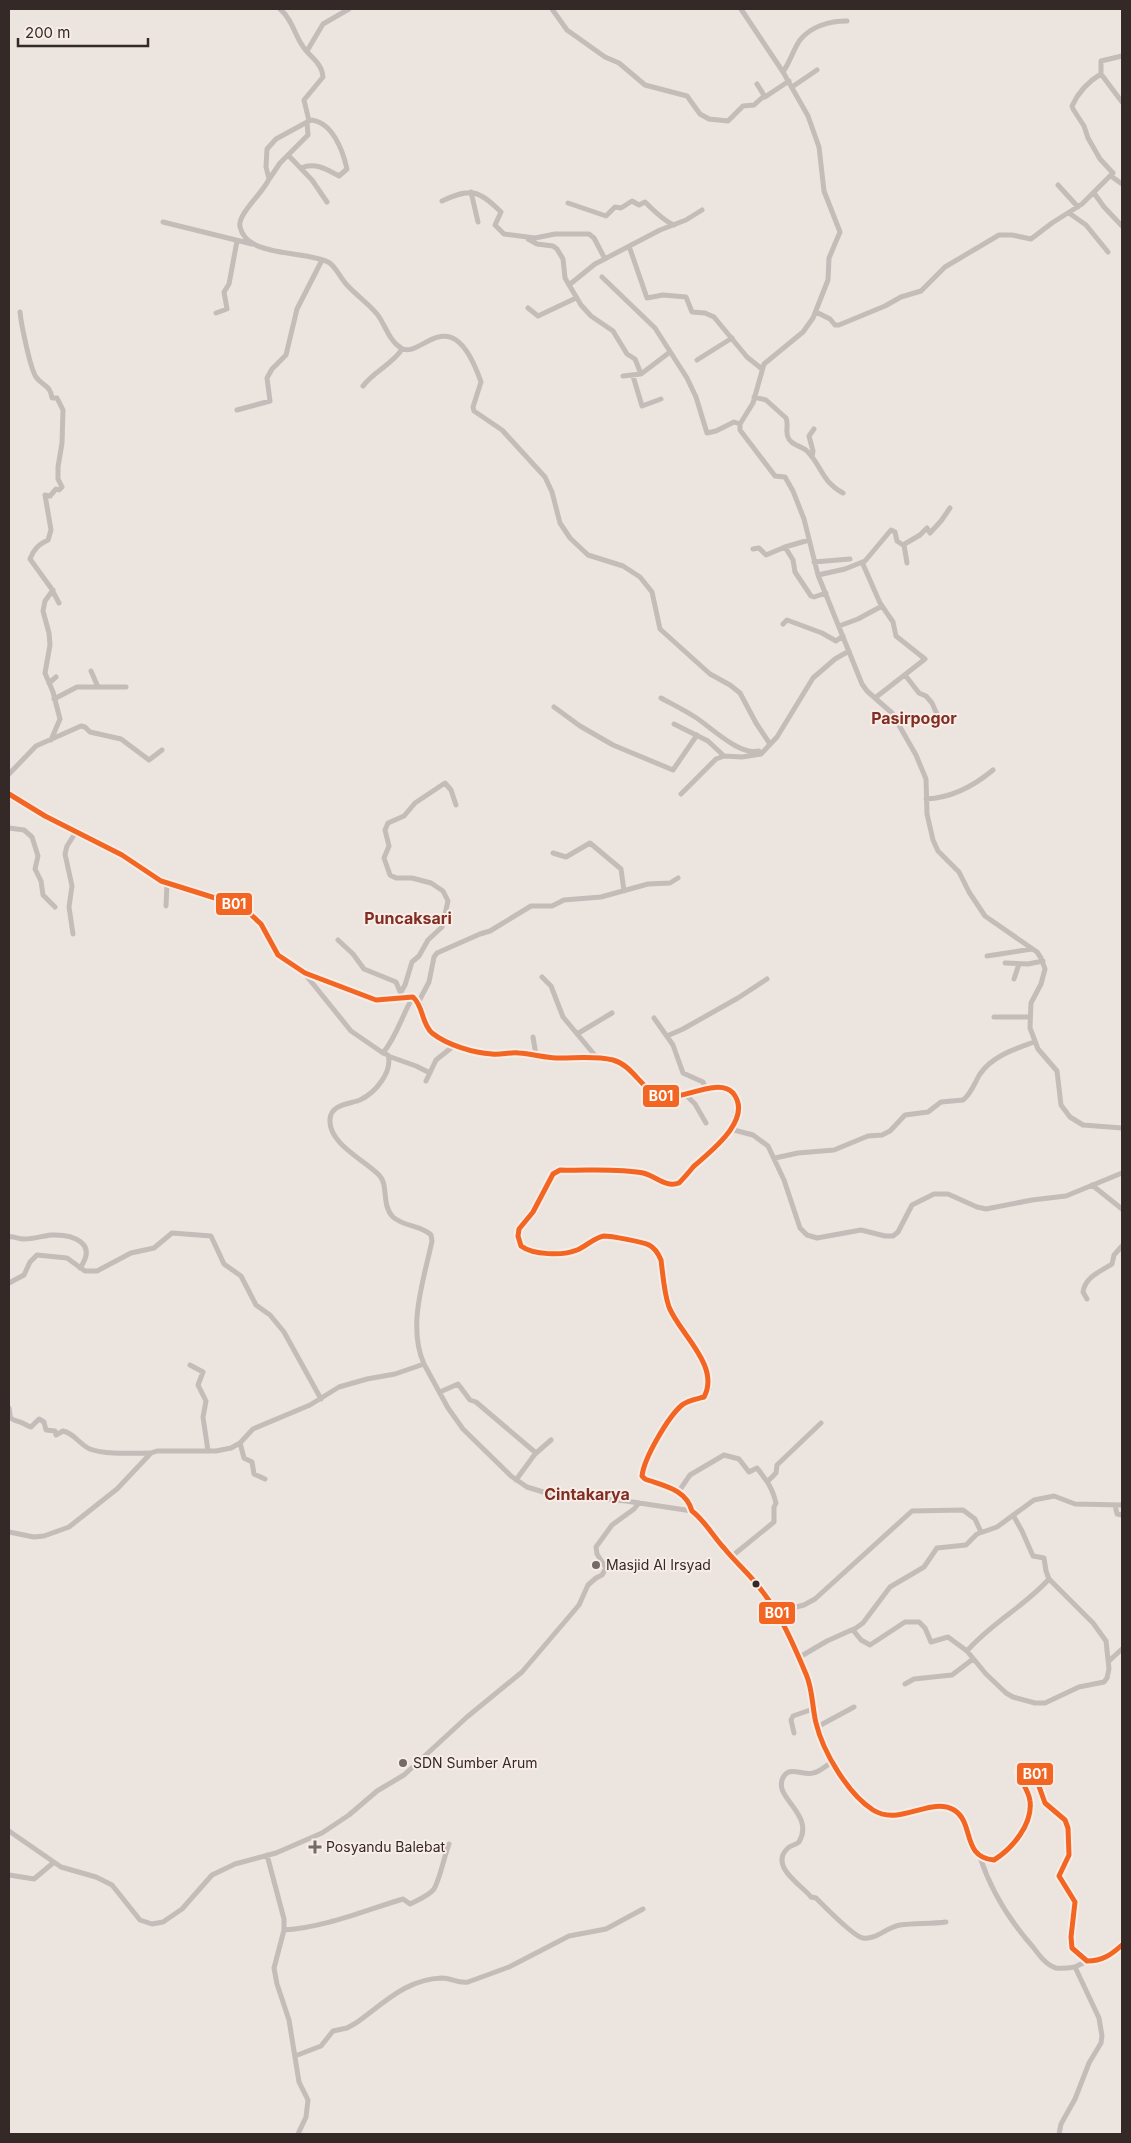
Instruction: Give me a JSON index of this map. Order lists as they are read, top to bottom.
{
  "districts": ["Pasirpogor", "Puncaksari", "Cintakarya"],
  "places": {
    "other": ["Masjid Al Irsyad", "SDN Sumber Arum"],
    "health": ["Posyandu Balebat"]
  },
  "lines": ["transit line B01"],
  "scale_bar": "200 m"
}
